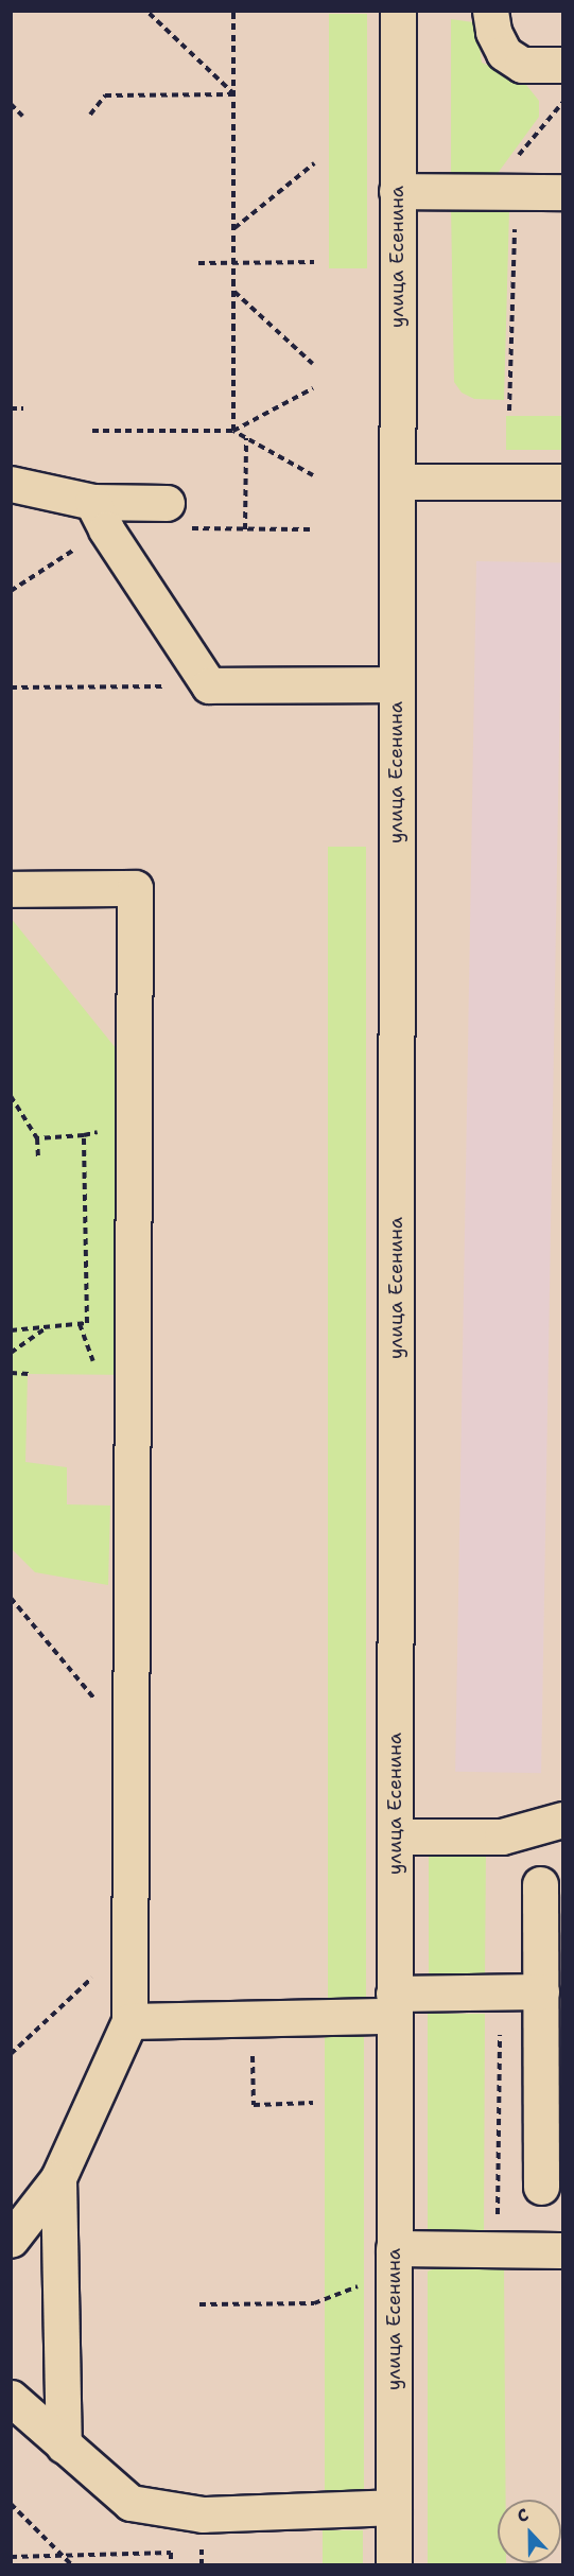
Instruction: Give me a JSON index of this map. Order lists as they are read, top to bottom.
{
  "streets": {
    "street": ["улица Есенина"]
  },
  "north": "top"
}
